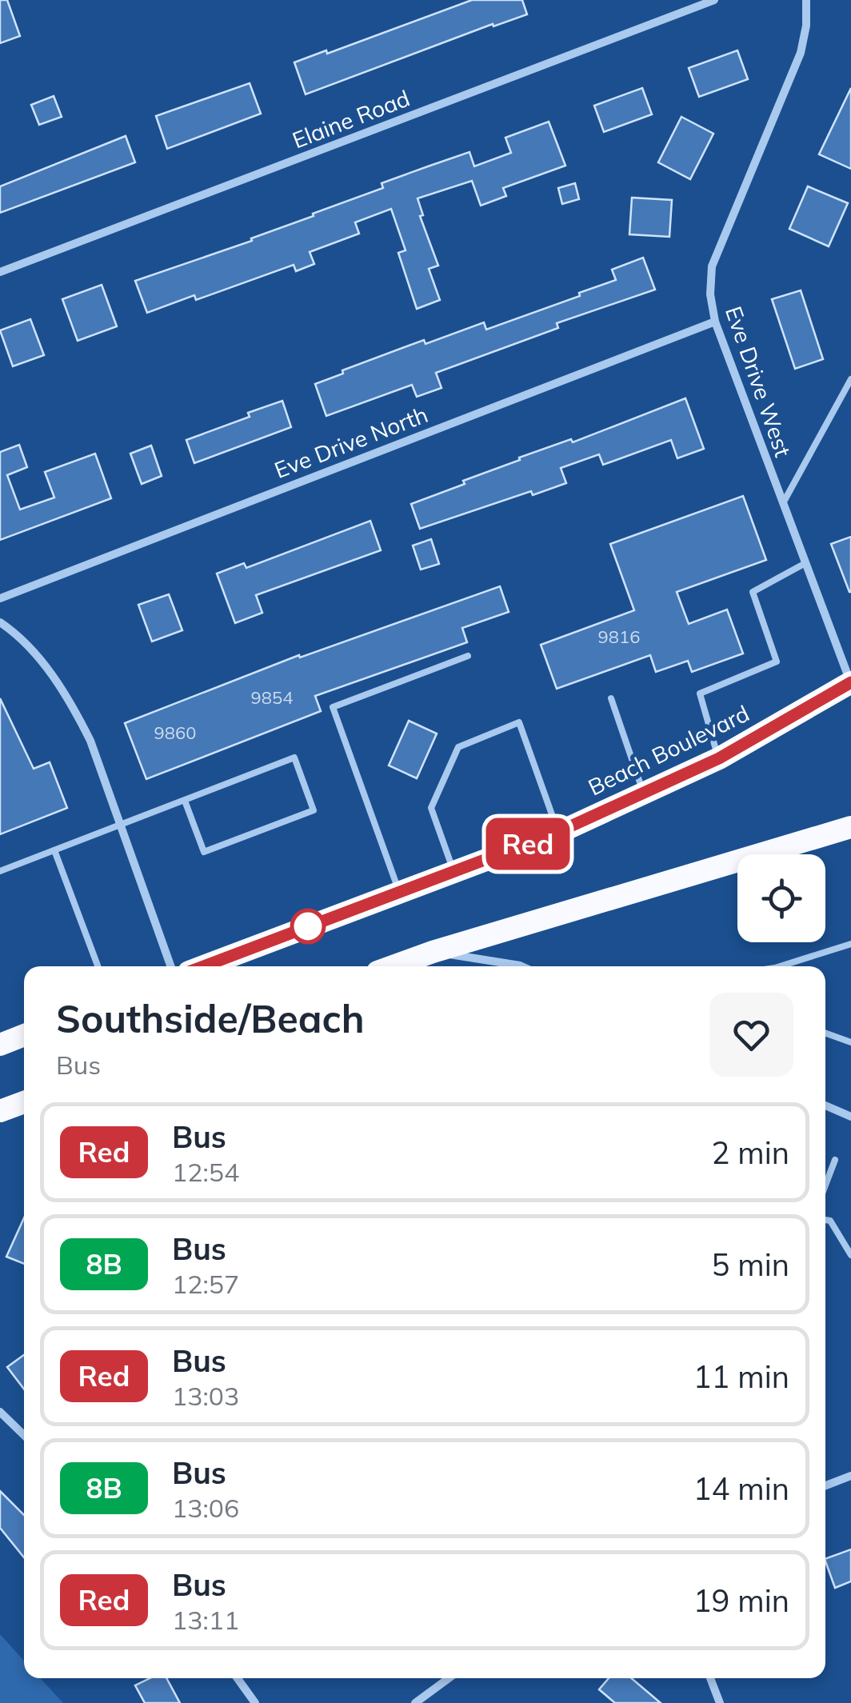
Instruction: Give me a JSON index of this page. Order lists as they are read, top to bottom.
{
  "streets": {
    "highway": ["Beach Boulevard"],
    "street": ["Elaine Road", "Eve Drive West", "Eve Drive North"]
  },
  "crossings": [
    ["Eve Drive West", "Eve Drive North"],
    ["Eve Drive West", "Beach Boulevard"]
  ],
  "lines": ["bus line Red"],
  "house_numbers": ["9816", "9854", "9860"],
  "page": {
    "on_map": "Red",
    "heading": ["Southside/Beach", "Bus"],
    "list": [
      {
        "mark": "Red",
        "name": "Bus",
        "note": "12:54",
        "value": "2 min"
      },
      {
        "mark": "8B",
        "name": "Bus",
        "note": "12:57",
        "value": "5 min"
      },
      {
        "mark": "Red",
        "name": "Bus",
        "note": "13:03",
        "value": "11 min"
      },
      {
        "mark": "8B",
        "name": "Bus",
        "note": "13:06",
        "value": "14 min"
      },
      {
        "mark": "Red",
        "name": "Bus",
        "note": "13:11",
        "value": "19 min"
      }
    ]
  }
}
